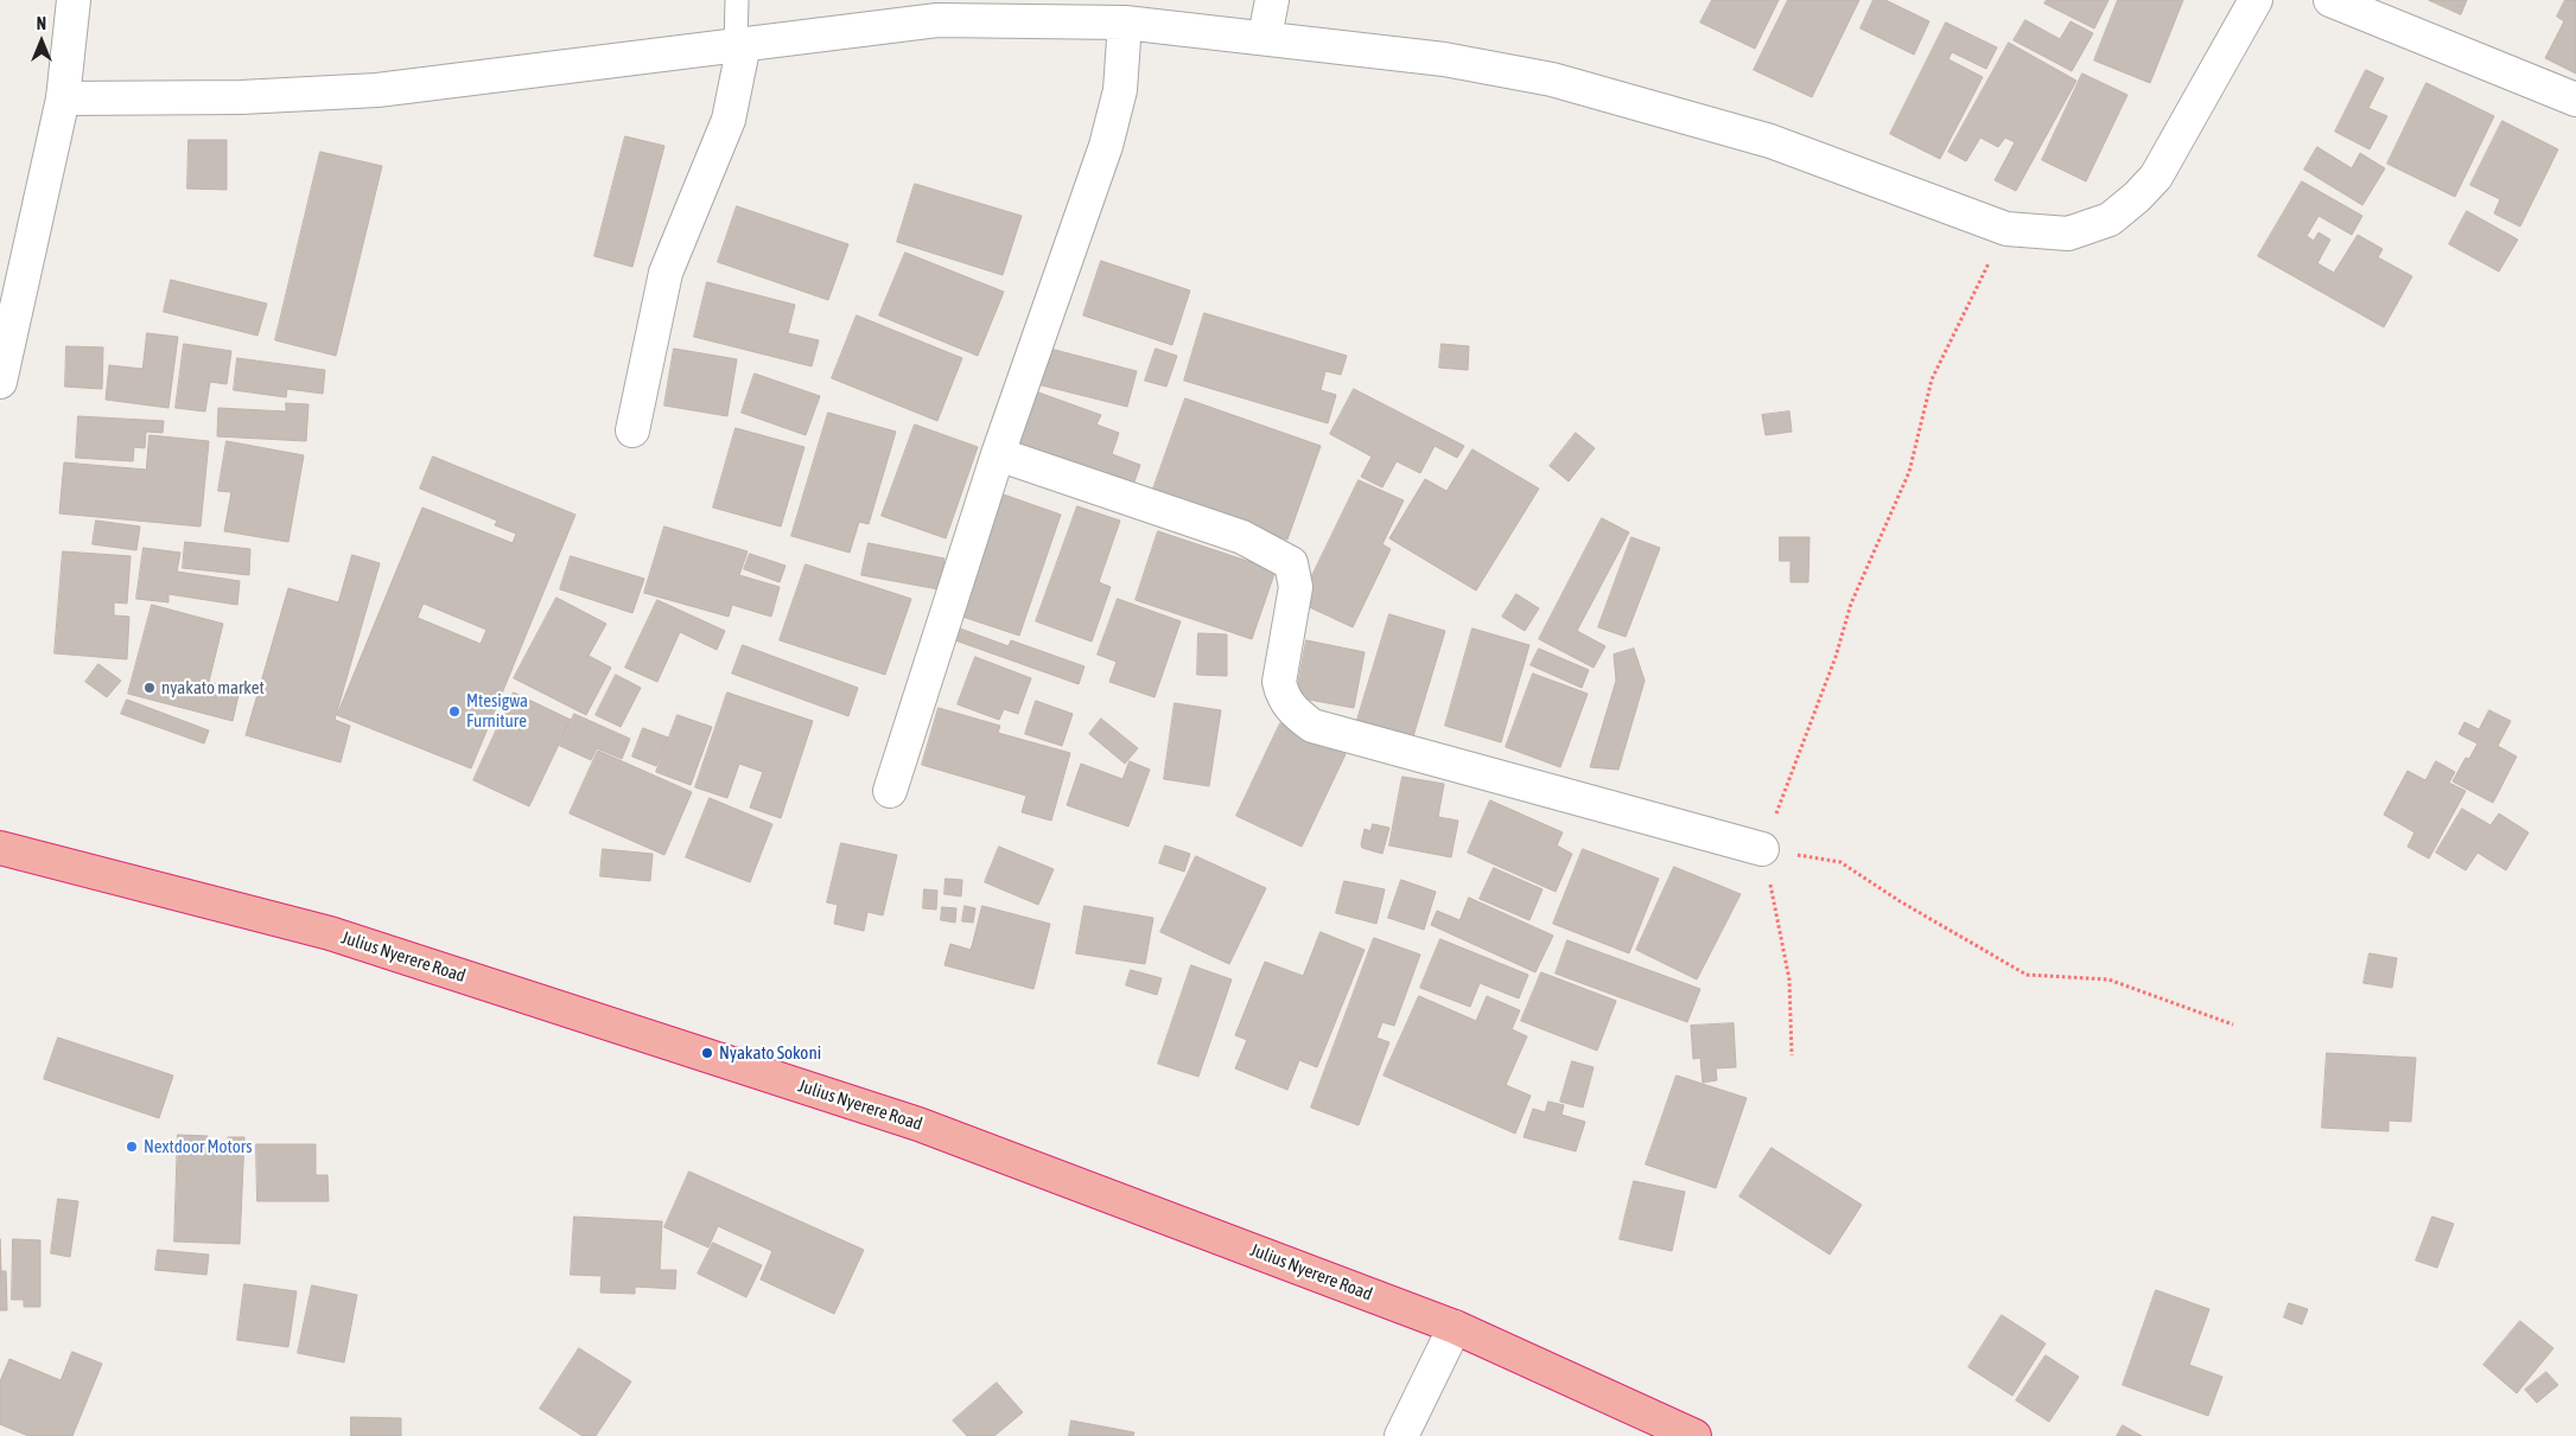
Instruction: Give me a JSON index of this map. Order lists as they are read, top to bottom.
{
  "streets": {
    "highway": ["Julius Nyerere Road"]
  },
  "places": [
    "nyakato market",
    "Mtesigwa Furniture",
    "Nyakato Sokoni",
    "Nextdoor Motors"
  ],
  "north": "top"
}
